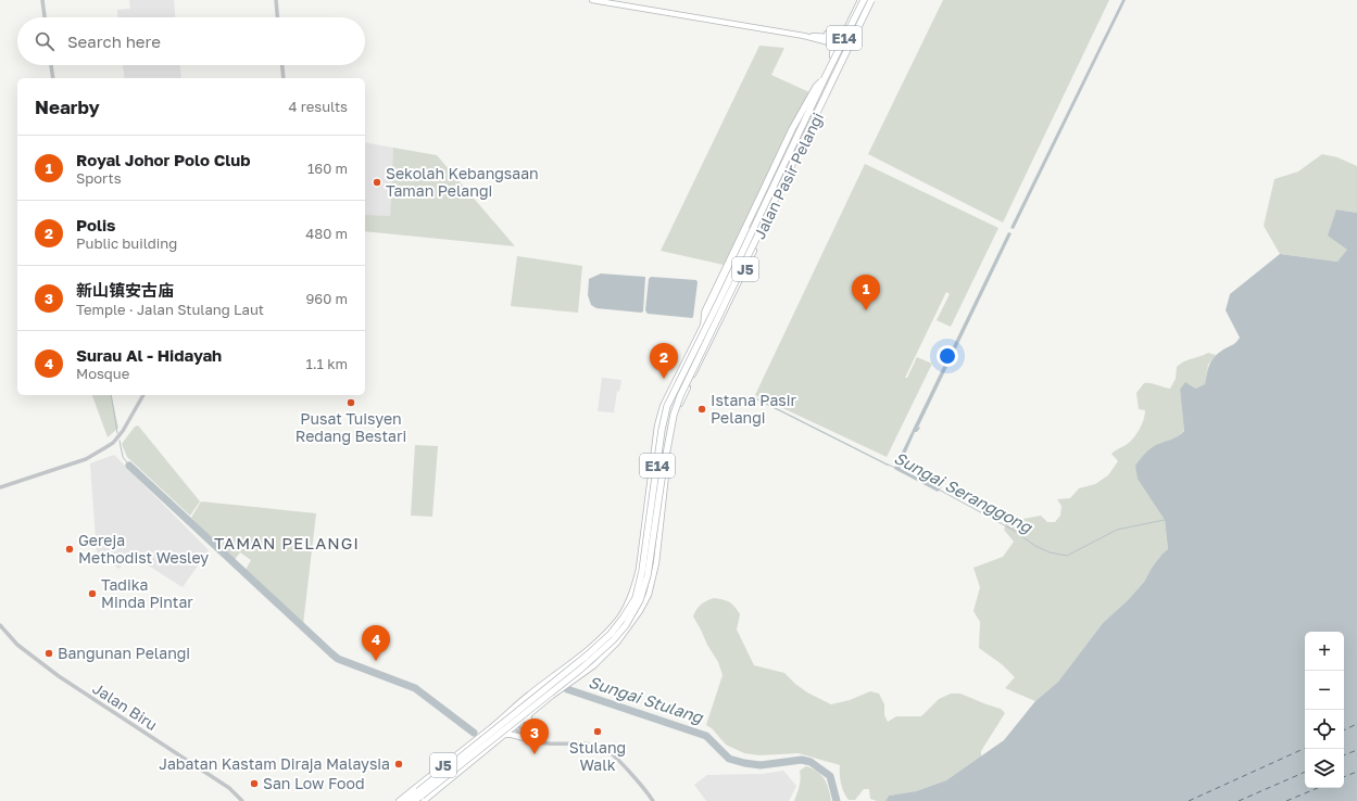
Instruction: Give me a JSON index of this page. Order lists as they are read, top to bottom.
{
  "streets": {
    "highway": ["E14"],
    "main road": ["Jalan Pasir Pelangi", "J5"],
    "street": ["Jalan Biru"]
  },
  "crossings": [
    ["E14", "Jalan Pasir Pelangi"],
    ["Jalan Pasir Pelangi", "J5"]
  ],
  "districts": ["TAMAN PELANGI"],
  "water": ["Sungai Seranggong", "Sungai Stulang"],
  "places": [
    "Sekolah Kebangsaan Taman Pelangi",
    "Pusat Tuisyen Redang Bestari",
    "Istana Pasir Pelangi",
    "Gereja Methodist Wesley",
    "Tadika Minda Pintar",
    "Bangunan Pelangi",
    "Stulang Walk",
    "Jabatan Kastam Diraja Malaysia",
    "San Low Food"
  ],
  "page": {
    "search": "Search here",
    "heading": ["Nearby", "4 results"],
    "list": [
      {
        "mark": "1",
        "name": "Royal Johor Polo Club",
        "note": "Sports",
        "value": "160 m"
      },
      {
        "mark": "2",
        "name": "Polis",
        "note": "Public building",
        "value": "480 m"
      },
      {
        "mark": "3",
        "name": "新山镇安古庙",
        "note": "Temple · Jalan Stulang Laut",
        "value": "960 m"
      },
      {
        "mark": "4",
        "name": "Surau Al - Hidayah",
        "note": "Mosque",
        "value": "1.1 km"
      }
    ],
    "pins": [
      "1",
      "2",
      "4",
      "3"
    ],
    "map_buttons": ["+", "−"]
  }
}
